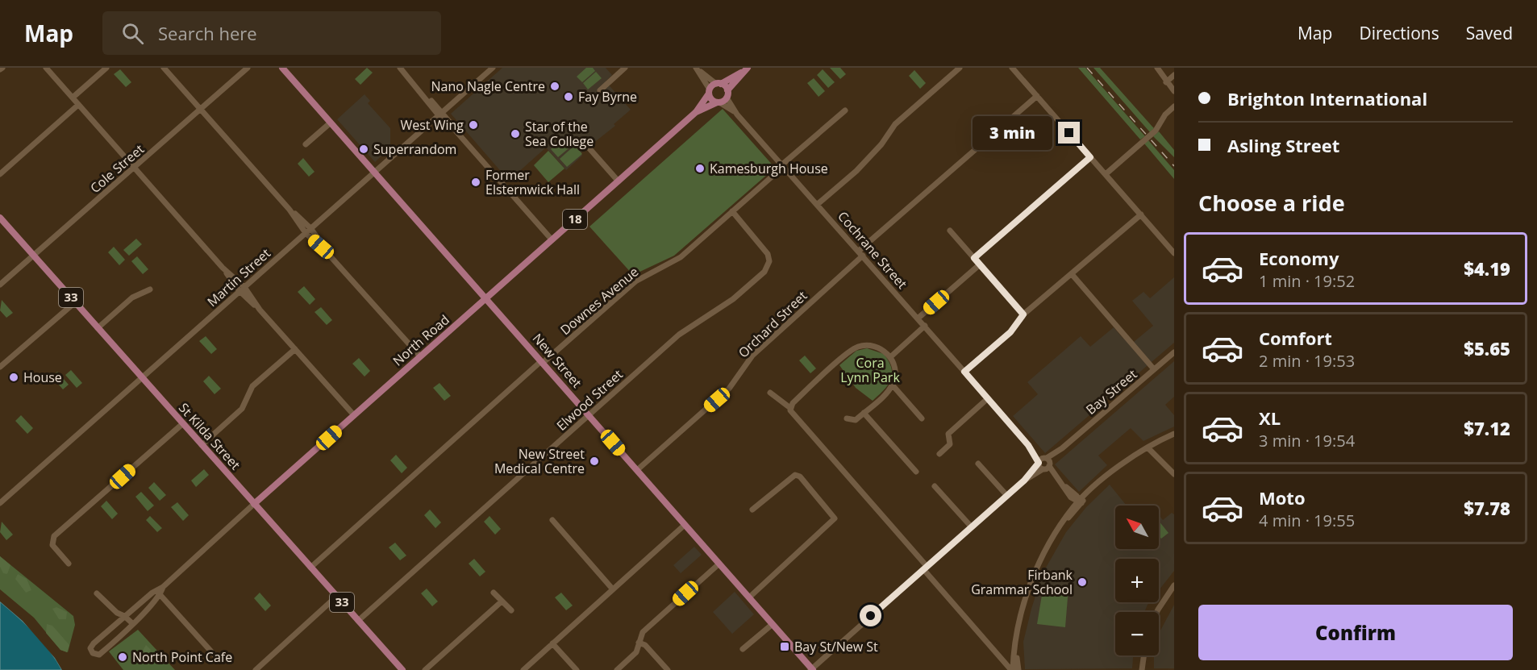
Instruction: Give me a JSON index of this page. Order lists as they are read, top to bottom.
{
  "streets": {
    "main road": [
      "18",
      "33",
      "North Road",
      "New Street",
      "St Kilda Street"
    ],
    "street": [
      "Cole Street",
      "Cochrane Street",
      "Martin Street",
      "Downes Avenue",
      "Orchard Street",
      "Bay Street",
      "Elwood Street"
    ]
  },
  "crossings": [
    ["Cole Street", "St Kilda Street"],
    ["18", "Cochrane Street"],
    ["18", "North Road"],
    ["Cochrane Street", "Downes Avenue"],
    ["Cochrane Street", "Orchard Street"],
    ["Cochrane Street", "North Road"],
    ["Cochrane Street", "Bay Street"],
    ["Martin Street", "New Street"],
    ["Martin Street", "St Kilda Street"],
    ["Downes Avenue", "New Street"],
    ["Downes Avenue", "Elwood Street"],
    ["Downes Avenue", "St Kilda Street"],
    ["Orchard Street", "New Street"],
    ["North Road", "New Street"],
    ["North Road", "St Kilda Street"],
    ["New Street", "Bay Street"],
    ["New Street", "Elwood Street"],
    ["Elwood Street", "St Kilda Street"]
  ],
  "parks": ["Cora Lynn Park"],
  "places": {
    "other": [
      "Nano Nagle Centre",
      "Fay Byrne",
      "West Wing",
      "Star of the Sea College",
      "Superrandom",
      "Kamesburgh House",
      "Former Elsternwick Hall",
      "House",
      "New Street Medical Centre",
      "Firbank Grammar School",
      "North Point Cafe"
    ],
    "transit": ["Bay St/New St"]
  },
  "north": "top left",
  "page": {
    "header": "Map",
    "search": "Search here",
    "nav": ["Map", "Directions", "Saved"],
    "banner": ["Brighton International", "Asling Street"],
    "bubble": "3 min",
    "heading": "Choose a ride",
    "list": [
      {
        "name": "Economy",
        "note": "1 min · 19:52",
        "value": "$4.19"
      },
      {
        "name": "Comfort",
        "note": "2 min · 19:53",
        "value": "$5.65"
      },
      {
        "name": "XL",
        "note": "3 min · 19:54",
        "value": "$7.12"
      },
      {
        "name": "Moto",
        "note": "4 min · 19:55",
        "value": "$7.78"
      }
    ],
    "map_buttons": ["+", "−"],
    "buttons": "Confirm"
  }
}
